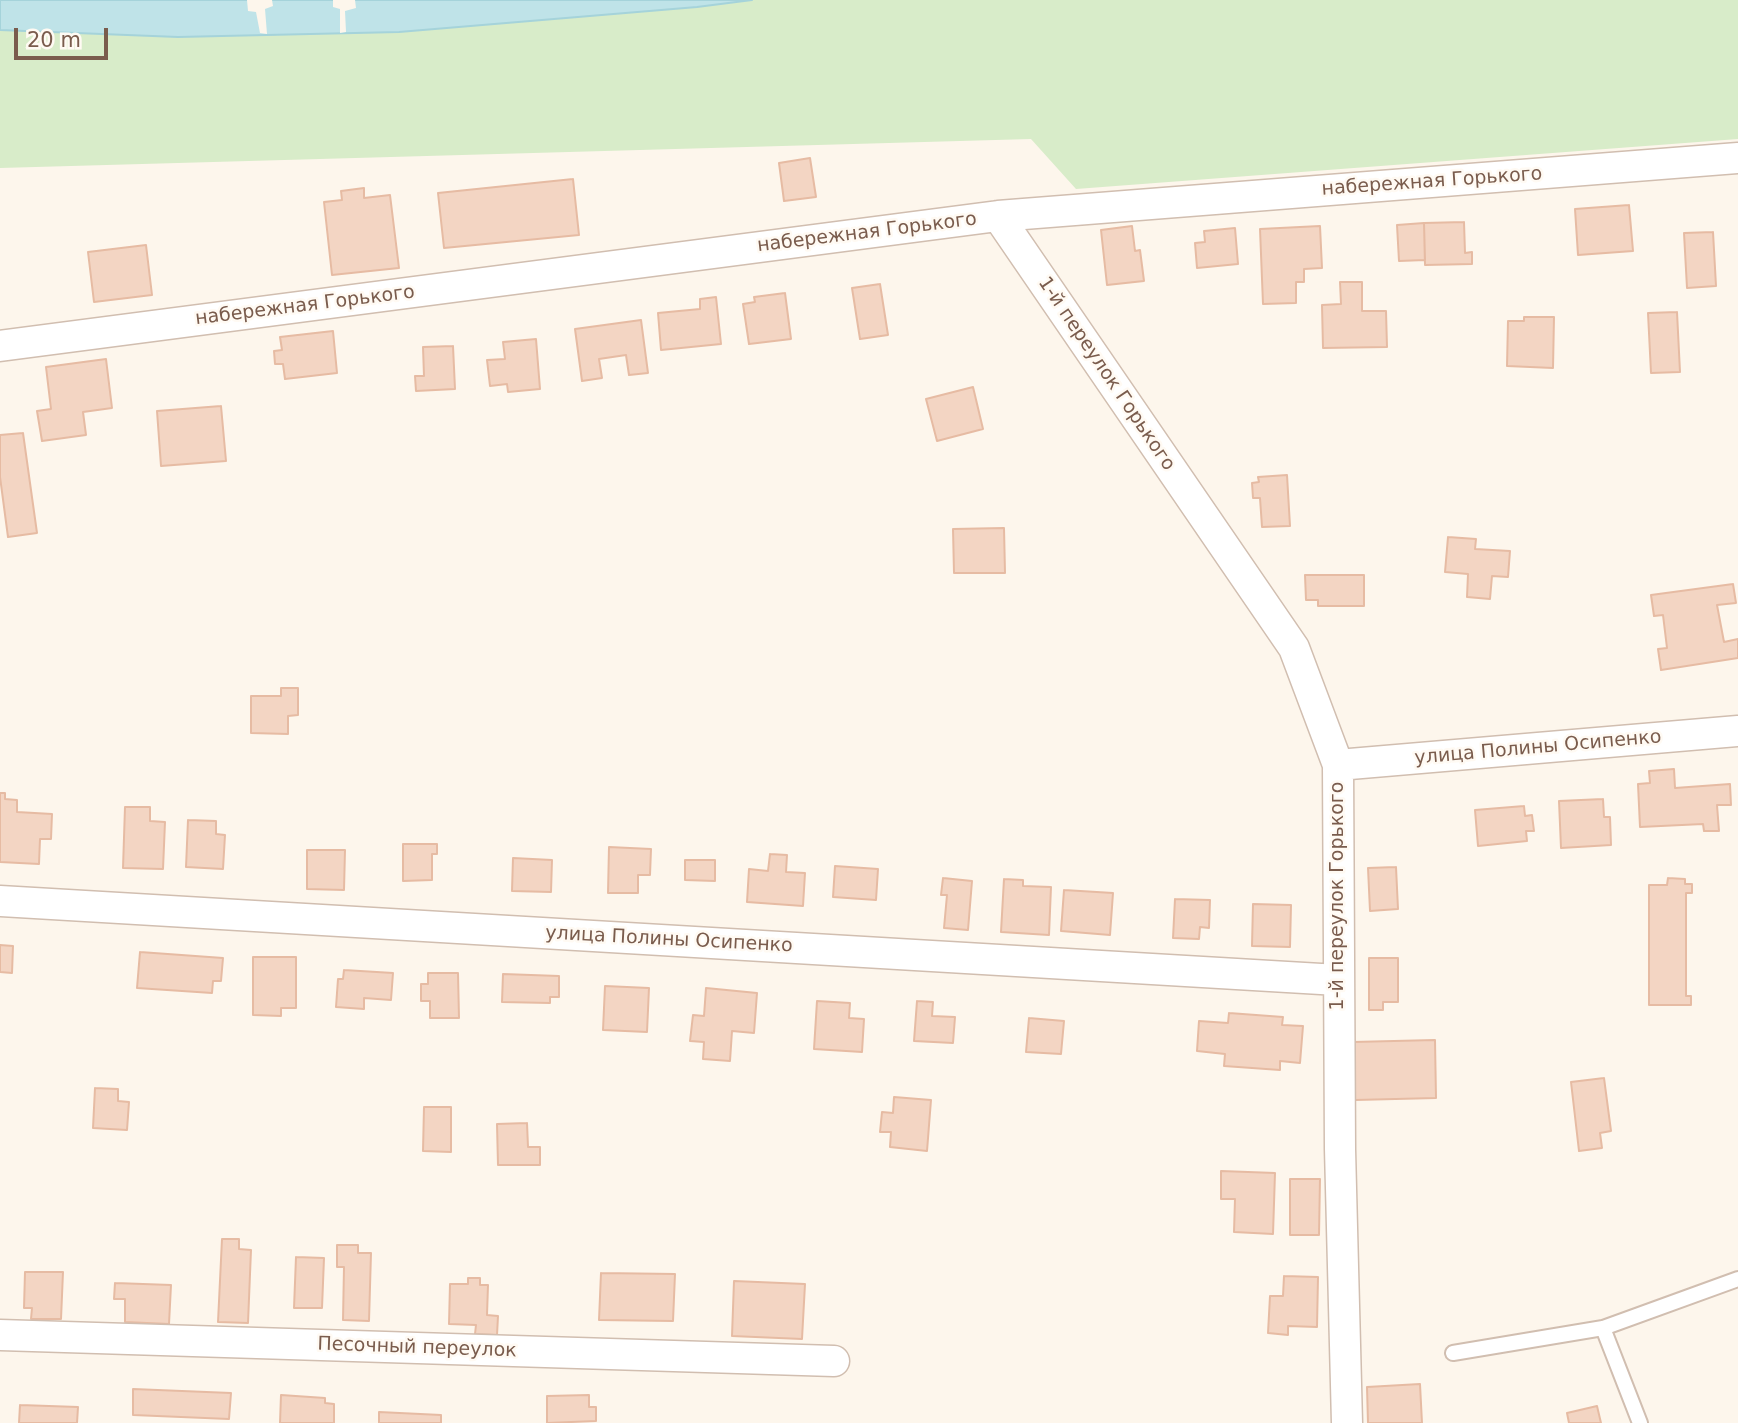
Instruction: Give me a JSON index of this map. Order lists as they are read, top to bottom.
{
  "streets": {
    "street": [
      "набережная Горького",
      "1-й переулок Горького",
      "улица Полины Осипенко",
      "Песочный переулок"
    ]
  },
  "crossings": [
    ["набережная Горького", "1-й переулок Горького"],
    ["1-й переулок Горького", "улица Полины Осипенко"]
  ],
  "scale_bar": "20 m"
}
